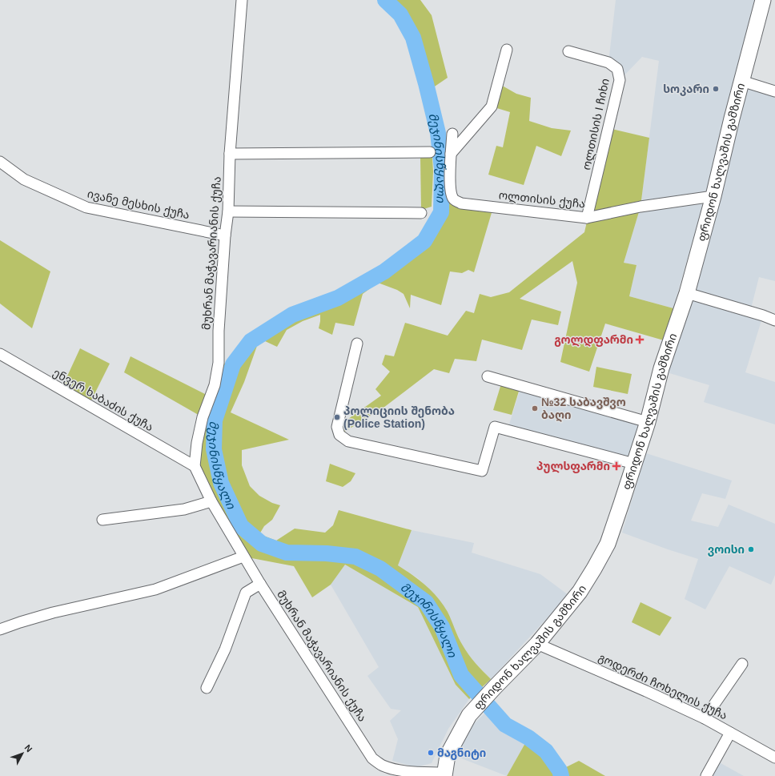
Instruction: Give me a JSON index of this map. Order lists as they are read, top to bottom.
{
  "streets": {
    "highway": ["ფრიდონ ხალვაშის გამზირი"],
    "street": [
      "ოლთისის I ჩიხი",
      "ოლთისის ქუჩა",
      "ივანე მესხის ქუჩა",
      "მუხრან მაჭავარიანის ქუჩა",
      "ენვერ ხაბაძის ქუჩა",
      "გოდერძი ჩოხელის ქუჩა"
    ]
  },
  "crossings": [
    ["ოლთისის I ჩიხი", "ოლთისის ქუჩა"],
    ["ფრიდონ ხალვაშის გამზირი", "ოლთისის ქუჩა"],
    ["ფრიდონ ხალვაშის გამზირი", "მუხრან მაჭავარიანის ქუჩა"],
    ["ფრიდონ ხალვაშის გამზირი", "გოდერძი ჩოხელის ქუჩა"],
    ["ივანე მესხის ქუჩა", "მუხრან მაჭავარიანის ქუჩა"],
    ["მუხრან მაჭავარიანის ქუჩა", "ენვერ ხაბაძის ქუჩა"]
  ],
  "water": ["მეჯინისწყალი"],
  "places": {
    "other": [
      "სოკარი",
      "№32 საბავშვო ბაღი",
      "პოლიციის შენობა (Police Station)",
      "ვოისი",
      "მაგნიტი"
    ],
    "health": ["გოლდფარმი", "პულსფარმი"]
  },
  "north": "top right"
}
